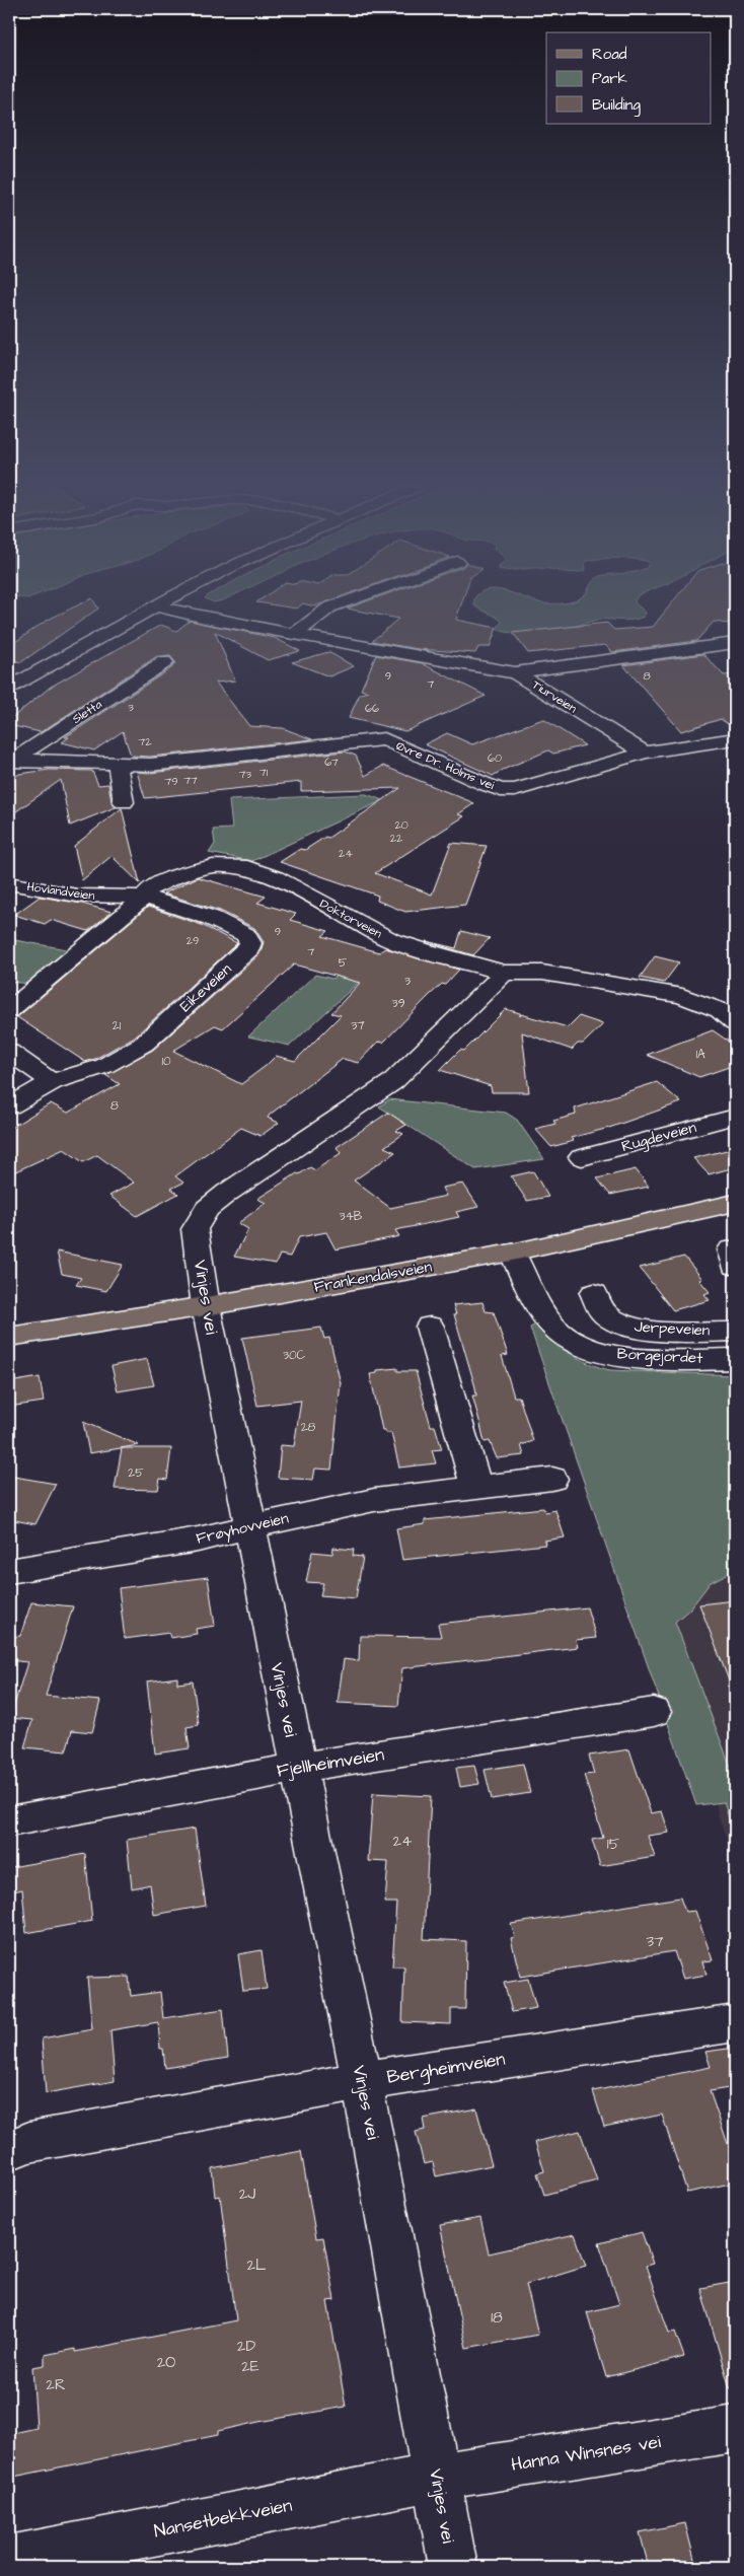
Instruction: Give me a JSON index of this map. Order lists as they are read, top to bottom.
{
  "streets": {
    "main road": ["Frankendalsveien"],
    "street": [
      "Tiurveien",
      "Sletta",
      "Øvre Dr. Holms vei",
      "Hovlandveien",
      "Doktorveien",
      "Eikeveien",
      "Rugdeveien",
      "Vinjes vei",
      "Jerpeveien",
      "Borgejordet",
      "Frøyhovveien",
      "Fjellheimveien",
      "Bergheimveien",
      "Hanna Winsnes vei",
      "Nansetbekkveien"
    ]
  },
  "crossings": [
    ["Tiurveien", "Øvre Dr. Holms vei"],
    ["Sletta", "Øvre Dr. Holms vei"],
    ["Hovlandveien", "Doktorveien"],
    ["Hovlandveien", "Eikeveien"],
    ["Doktorveien", "Eikeveien"],
    ["Doktorveien", "Vinjes vei"],
    ["Frankendalsveien", "Vinjes vei"],
    ["Frankendalsveien", "Borgejordet"],
    ["Vinjes vei", "Frøyhovveien"],
    ["Vinjes vei", "Fjellheimveien"],
    ["Vinjes vei", "Bergheimveien"],
    ["Vinjes vei", "Hanna Winsnes vei"],
    ["Vinjes vei", "Nansetbekkveien"],
    ["Hanna Winsnes vei", "Nansetbekkveien"]
  ],
  "house_numbers": [
    "9",
    "8",
    "7",
    "3",
    "66",
    "72",
    "60",
    "67",
    "71",
    "73",
    "77",
    "79",
    "20",
    "22",
    "24",
    "9",
    "29",
    "7",
    "5",
    "3",
    "39",
    "21",
    "37",
    "1A",
    "10",
    "8",
    "34B",
    "30C",
    "28",
    "25",
    "24",
    "15",
    "37",
    "2J",
    "2L",
    "18",
    "2D",
    "2O",
    "2E",
    "2R"
  ],
  "legend": ["Road", "Park", "Building"]
}
